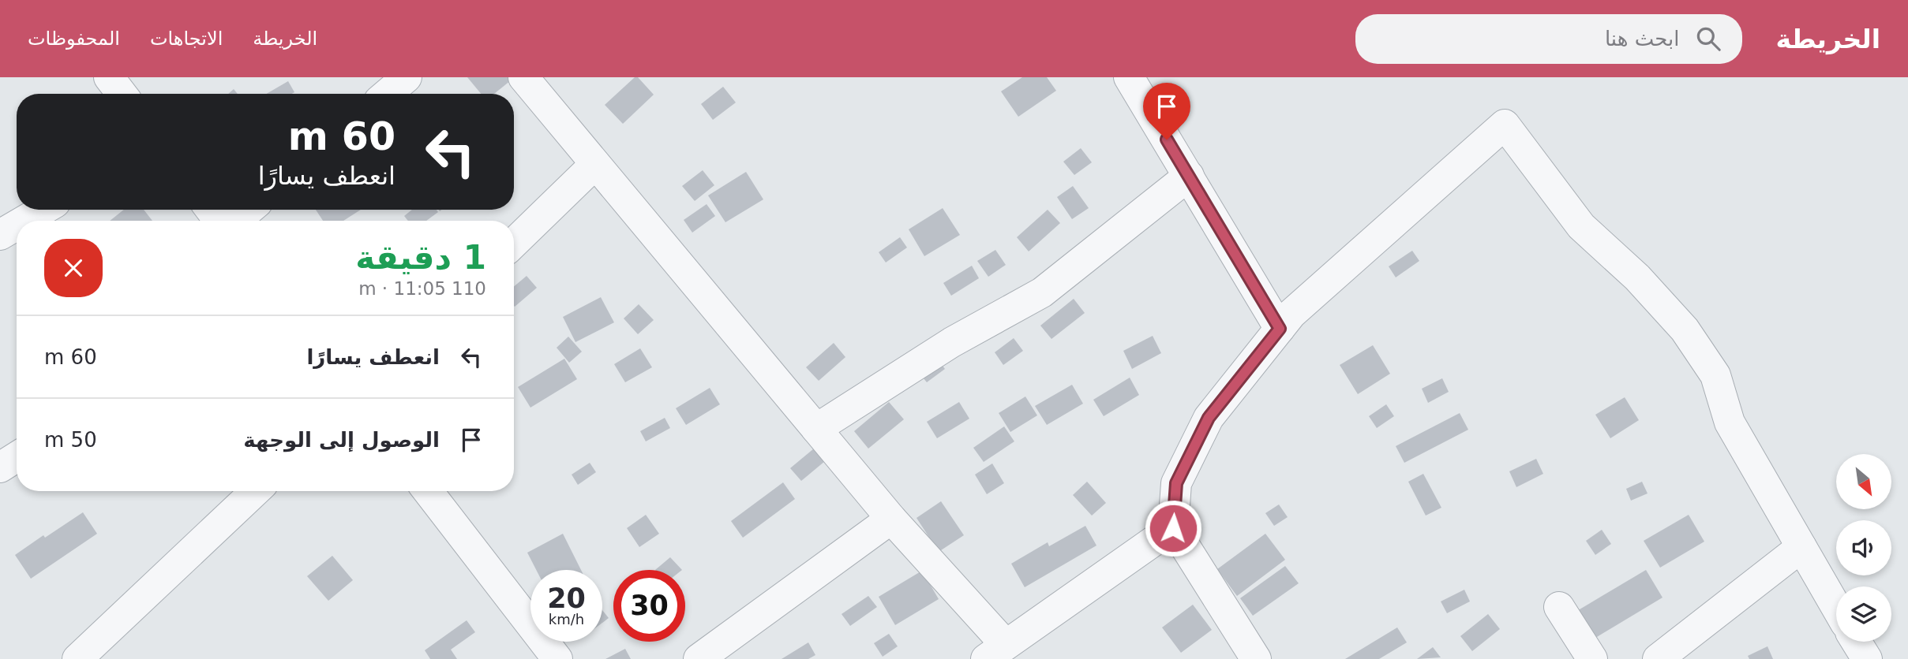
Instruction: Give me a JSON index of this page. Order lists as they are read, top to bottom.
{
  "north": "bottom right",
  "page": {
    "header": "الخريطة",
    "search": "ابحث هنا",
    "nav": ["الخريطة", "الاتجاهات", "المحفوظات"],
    "turn": ["60 m", "انعطف يسارًا"],
    "heading": ["1 دقيقة", "110 m · 11:05"],
    "list": [
      {
        "name": "انعطف يسارًا",
        "value": "60 m"
      },
      {
        "name": "الوصول إلى الوجهة",
        "value": "50 m"
      }
    ],
    "speed": "20 km/h",
    "limit": "30"
  }
}
